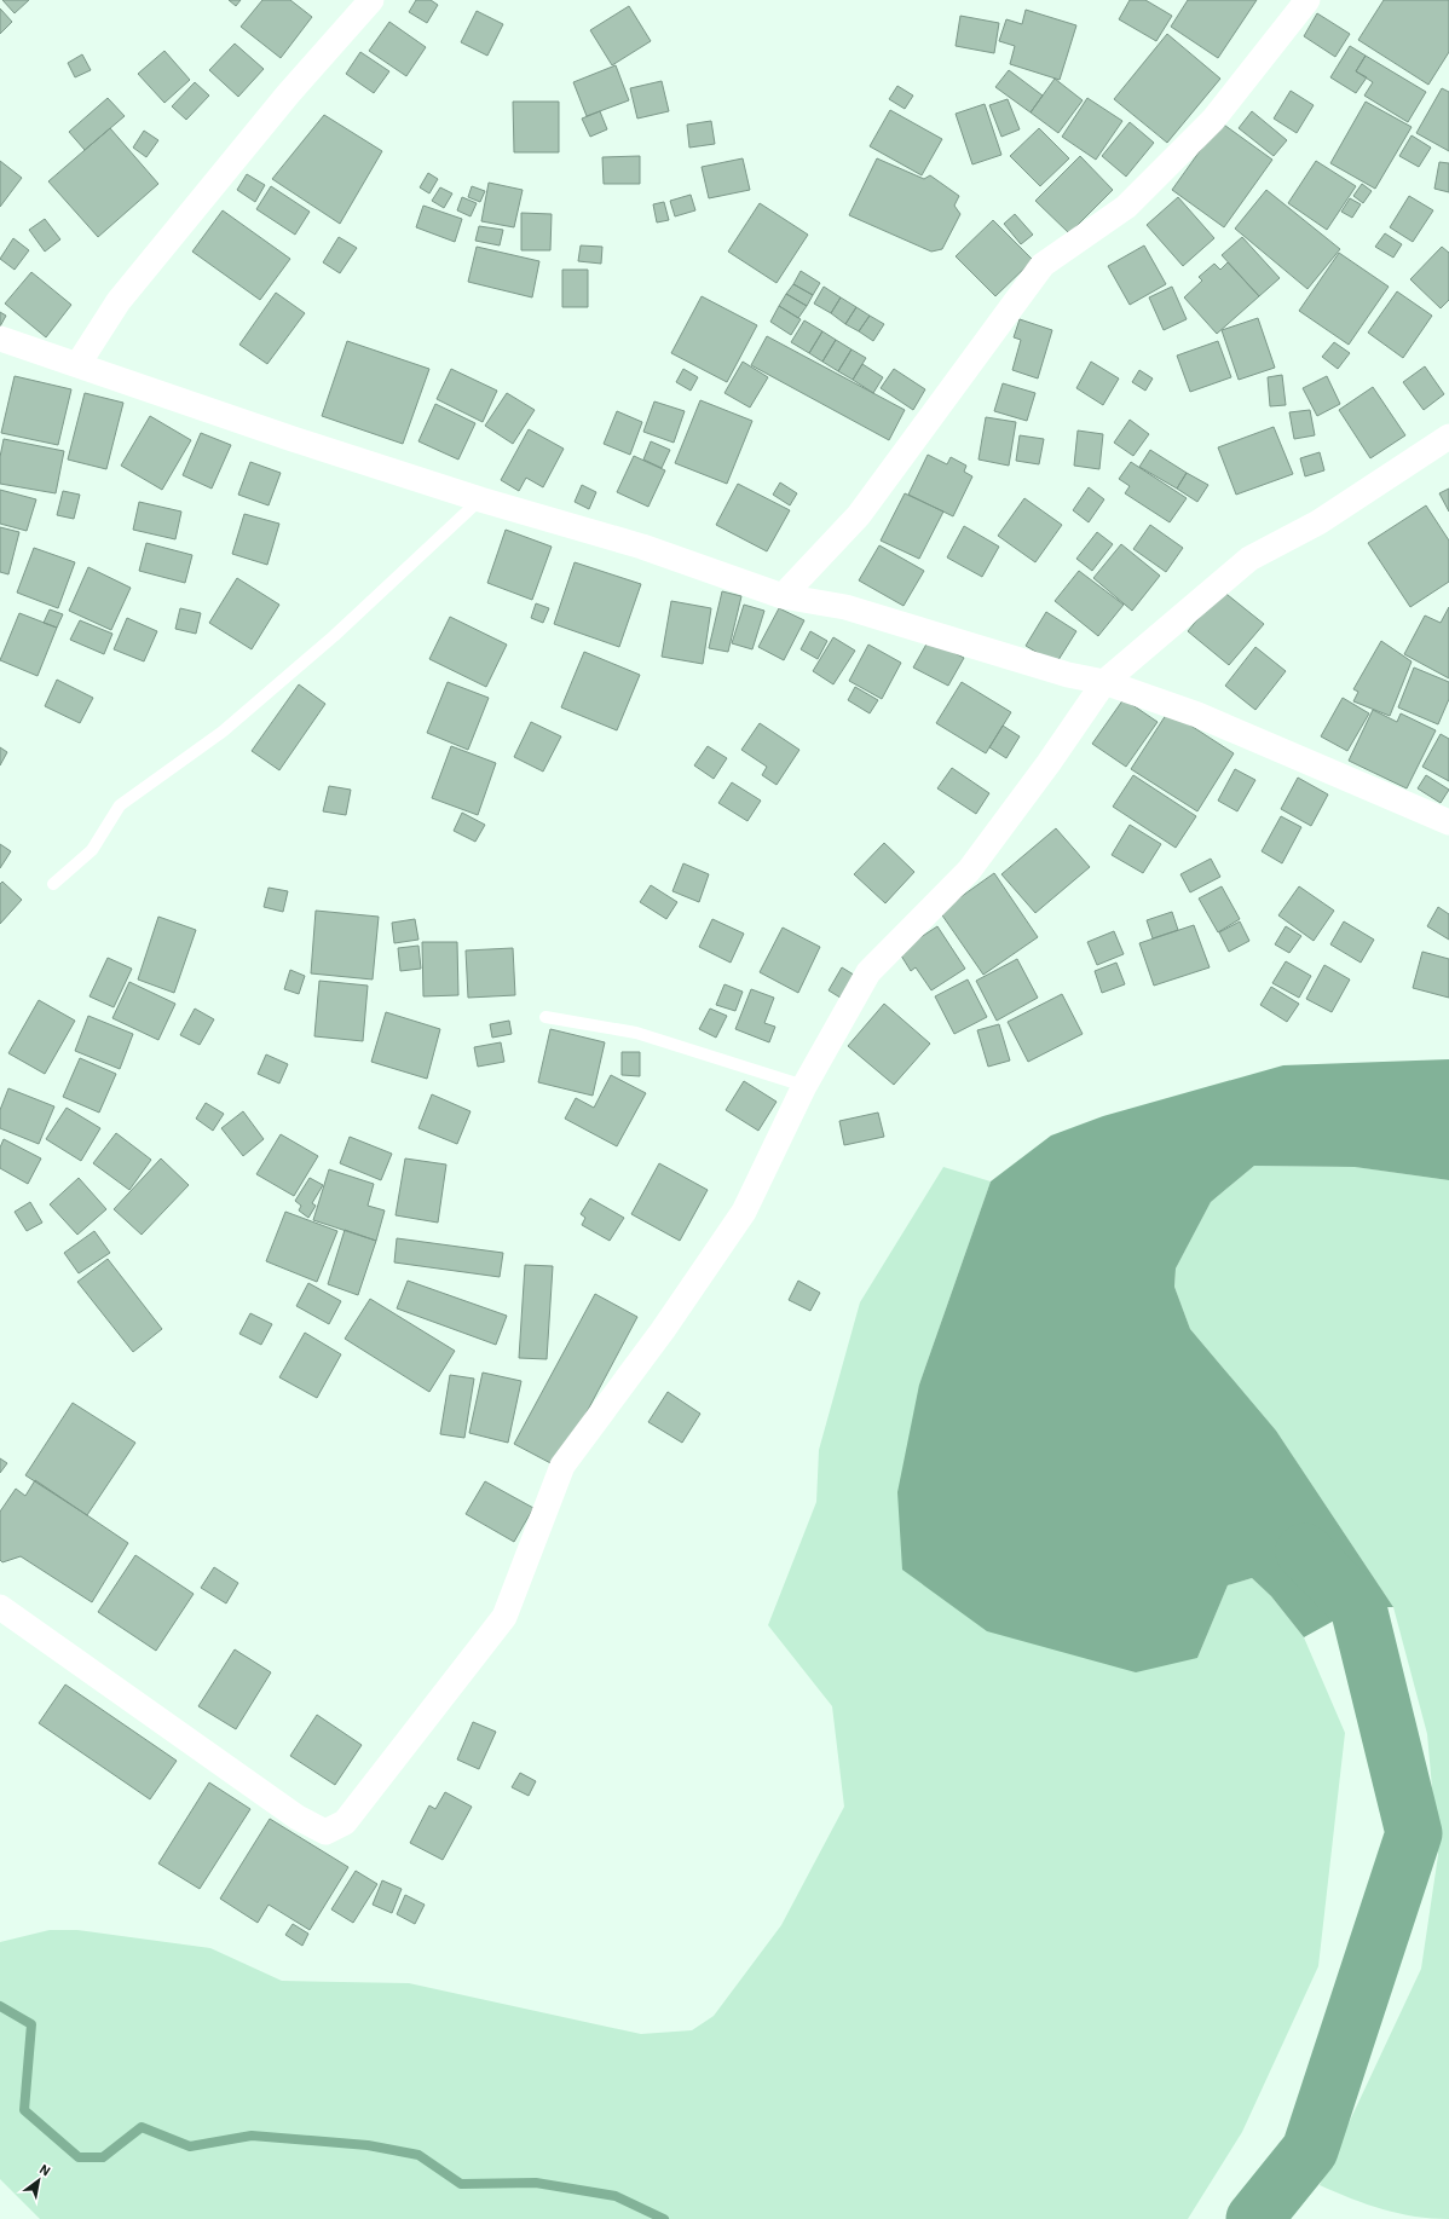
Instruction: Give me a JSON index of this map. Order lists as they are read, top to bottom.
{
  "north": "top right"
}
